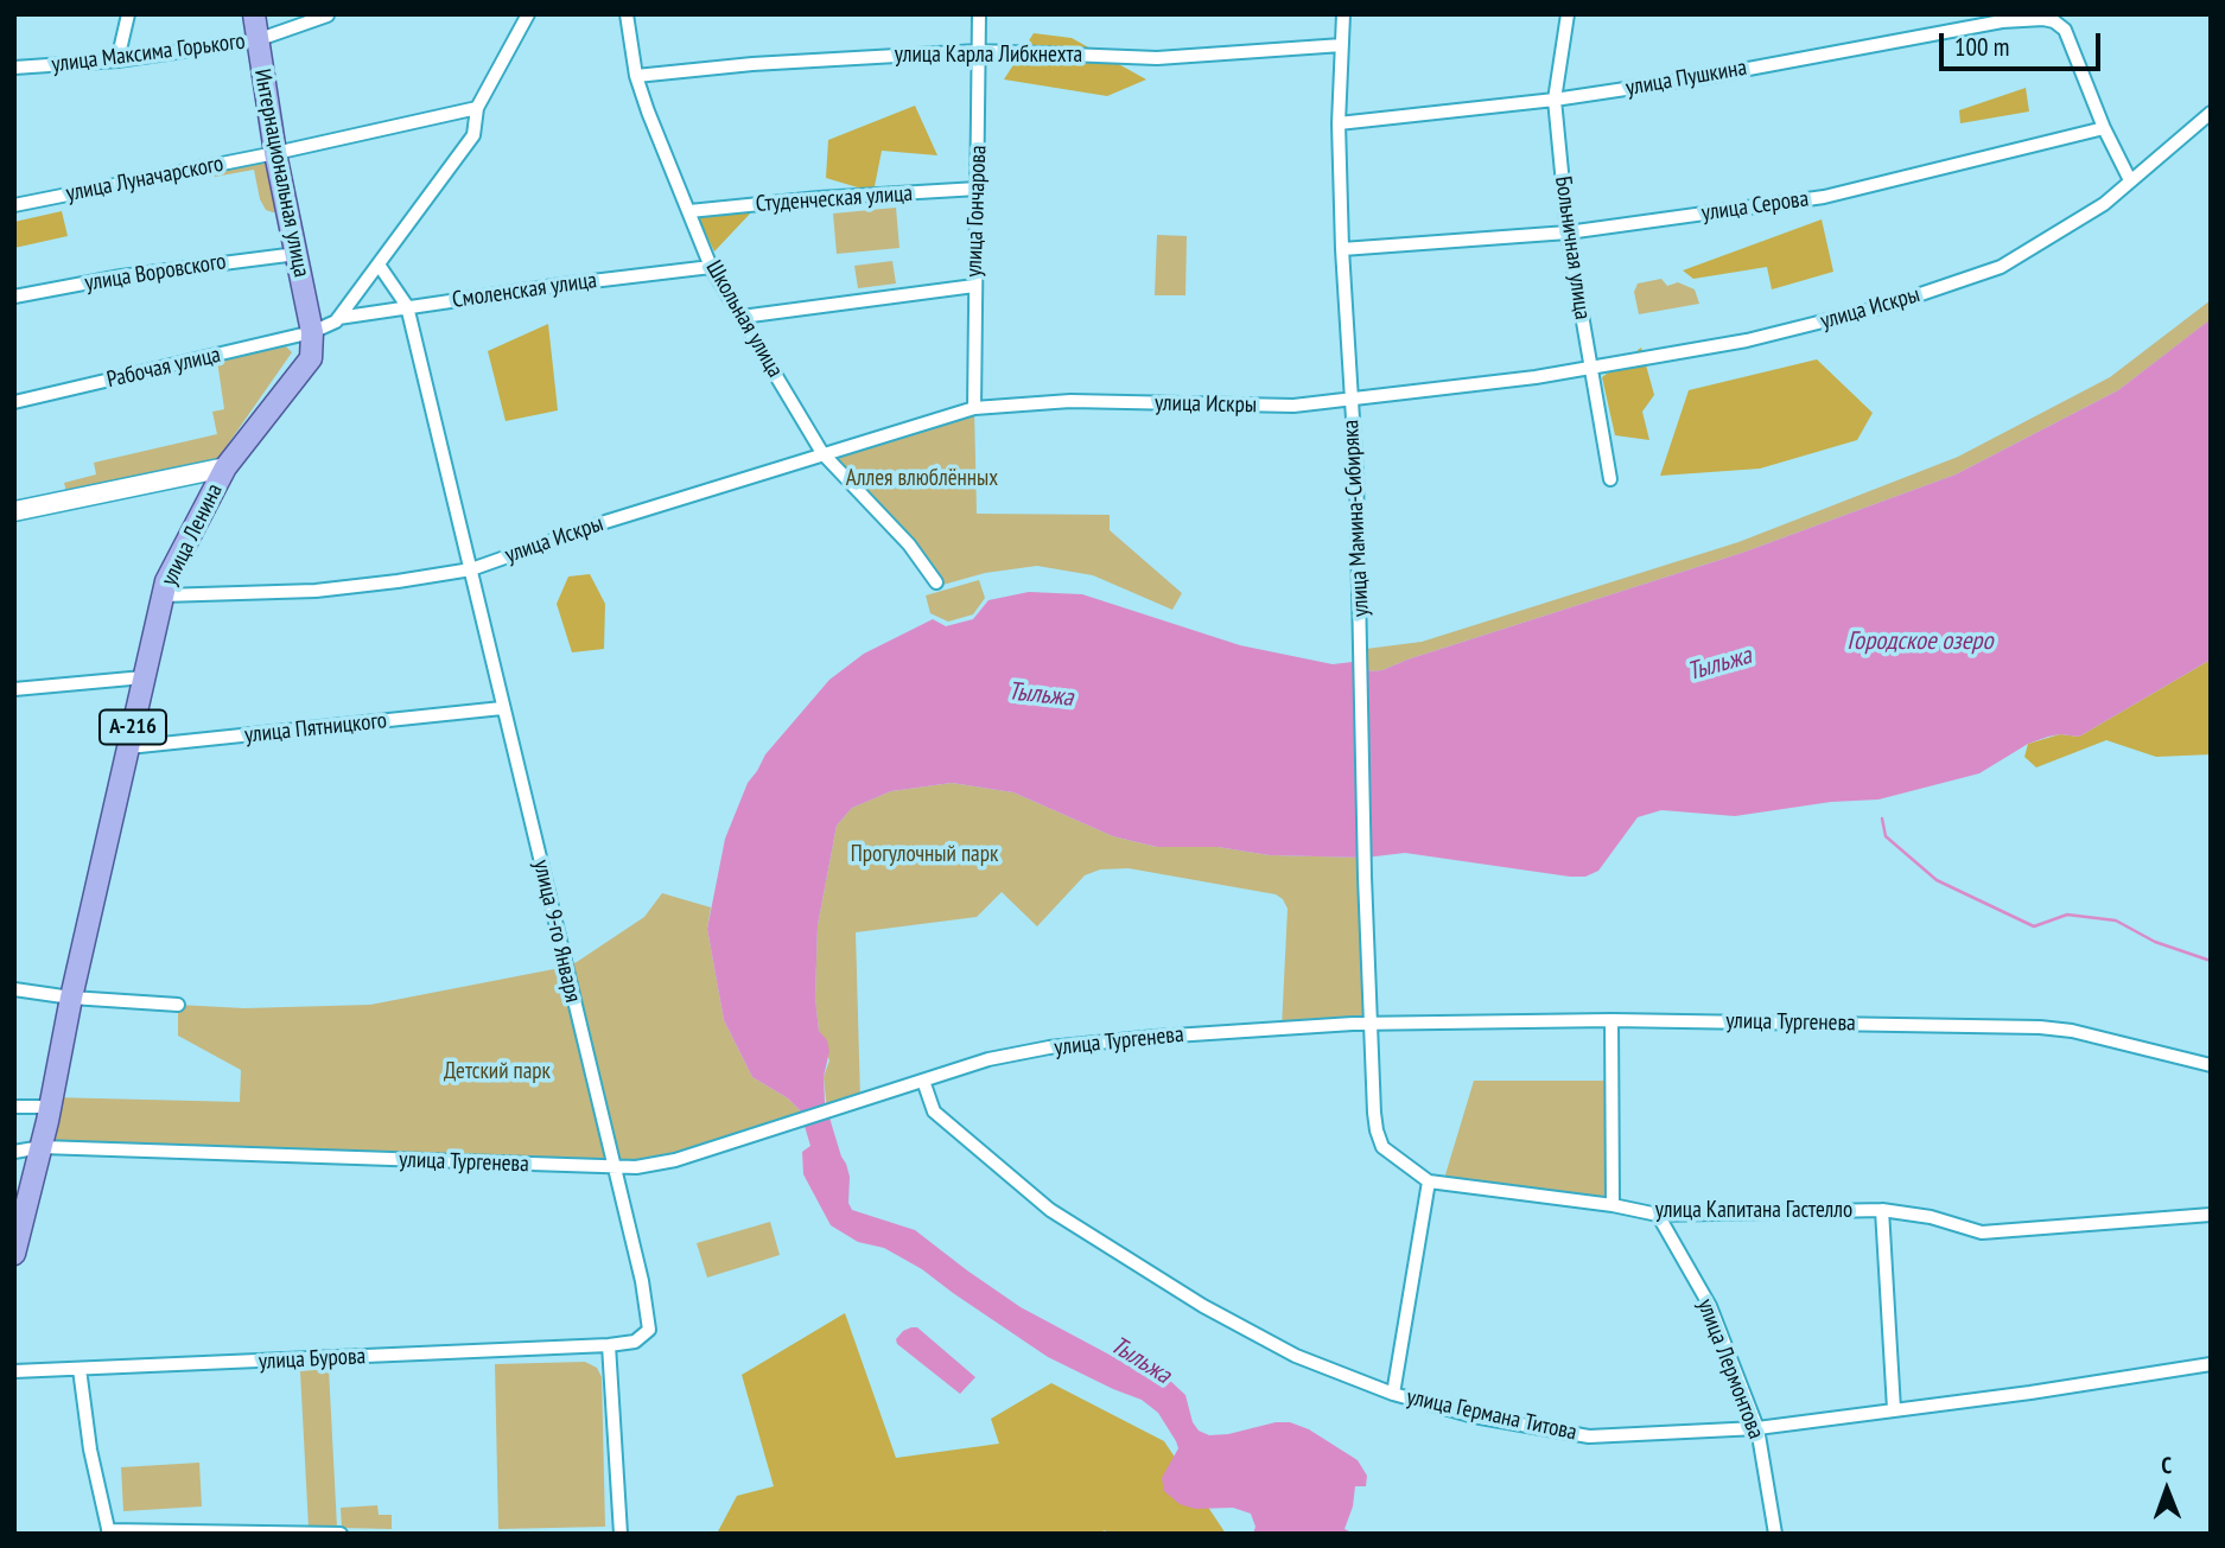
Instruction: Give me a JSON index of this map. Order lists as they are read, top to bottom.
{
  "streets": {
    "main road": ["Интернациональная улица", "улица Ленина", "А-216"],
    "street": [
      "улица Максима Горького",
      "улица Карла Либкнехта",
      "улица Пушкина",
      "улица Луначарского",
      "Студенческая улица",
      "улица Серова",
      "улица Гончарова",
      "Больничная улица",
      "улица Воровского",
      "Смоленская улица",
      "улица Искры",
      "Школьная улица",
      "Рабочая улица",
      "улица Мамина-Сибиряка",
      "улица Пятницкого",
      "улица 9-го Января",
      "улица Тургенева",
      "улица Капитана Гастелло",
      "улица Бурова",
      "улица Лермонтова",
      "улица Германа Титова"
    ]
  },
  "crossings": [
    ["улица Максима Горького", "Интернациональная улица"],
    ["улица Карла Либкнехта", "улица Гончарова"],
    ["улица Карла Либкнехта", "Школьная улица"],
    ["улица Карла Либкнехта", "улица Мамина-Сибиряка"],
    ["улица Пушкина", "улица Серова"],
    ["улица Пушкина", "Больничная улица"],
    ["улица Пушкина", "улица Мамина-Сибиряка"],
    ["Интернациональная улица", "улица Луначарского"],
    ["Интернациональная улица", "улица Воровского"],
    ["Интернациональная улица", "Рабочая улица"],
    ["Студенческая улица", "улица Гончарова"],
    ["Студенческая улица", "Школьная улица"],
    ["улица Серова", "Больничная улица"],
    ["улица Серова", "улица Мамина-Сибиряка"],
    ["улица Гончарова", "улица Искры"],
    ["Больничная улица", "улица Искры"],
    ["Смоленская улица", "Школьная улица"],
    ["Смоленская улица", "улица 9-го Января"],
    ["улица Искры", "Школьная улица"],
    ["улица Искры", "улица Мамина-Сибиряка"],
    ["улица Искры", "улица Ленина"],
    ["улица Искры", "улица 9-го Января"],
    ["улица Мамина-Сибиряка", "улица Тургенева"],
    ["улица Мамина-Сибиряка", "улица Капитана Гастелло"],
    ["улица Ленина", "А-216"],
    ["улица Ленина", "улица Пятницкого"],
    ["улица Ленина", "улица Тургенева"],
    ["А-216", "улица Тургенева"],
    ["улица Пятницкого", "улица 9-го Января"],
    ["улица 9-го Января", "улица Тургенева"],
    ["улица 9-го Января", "улица Бурова"],
    ["улица Тургенева", "улица Капитана Гастелло"],
    ["улица Тургенева", "улица Германа Титова"],
    ["улица Капитана Гастелло", "улица Лермонтова"],
    ["улица Лермонтова", "улица Германа Титова"]
  ],
  "water": ["Городское озеро", "Тыльжа"],
  "parks": ["Аллея влюблённых", "Прогулочный парк", "Детский парк"],
  "scale_bar": "100 m",
  "north": "top"
}
